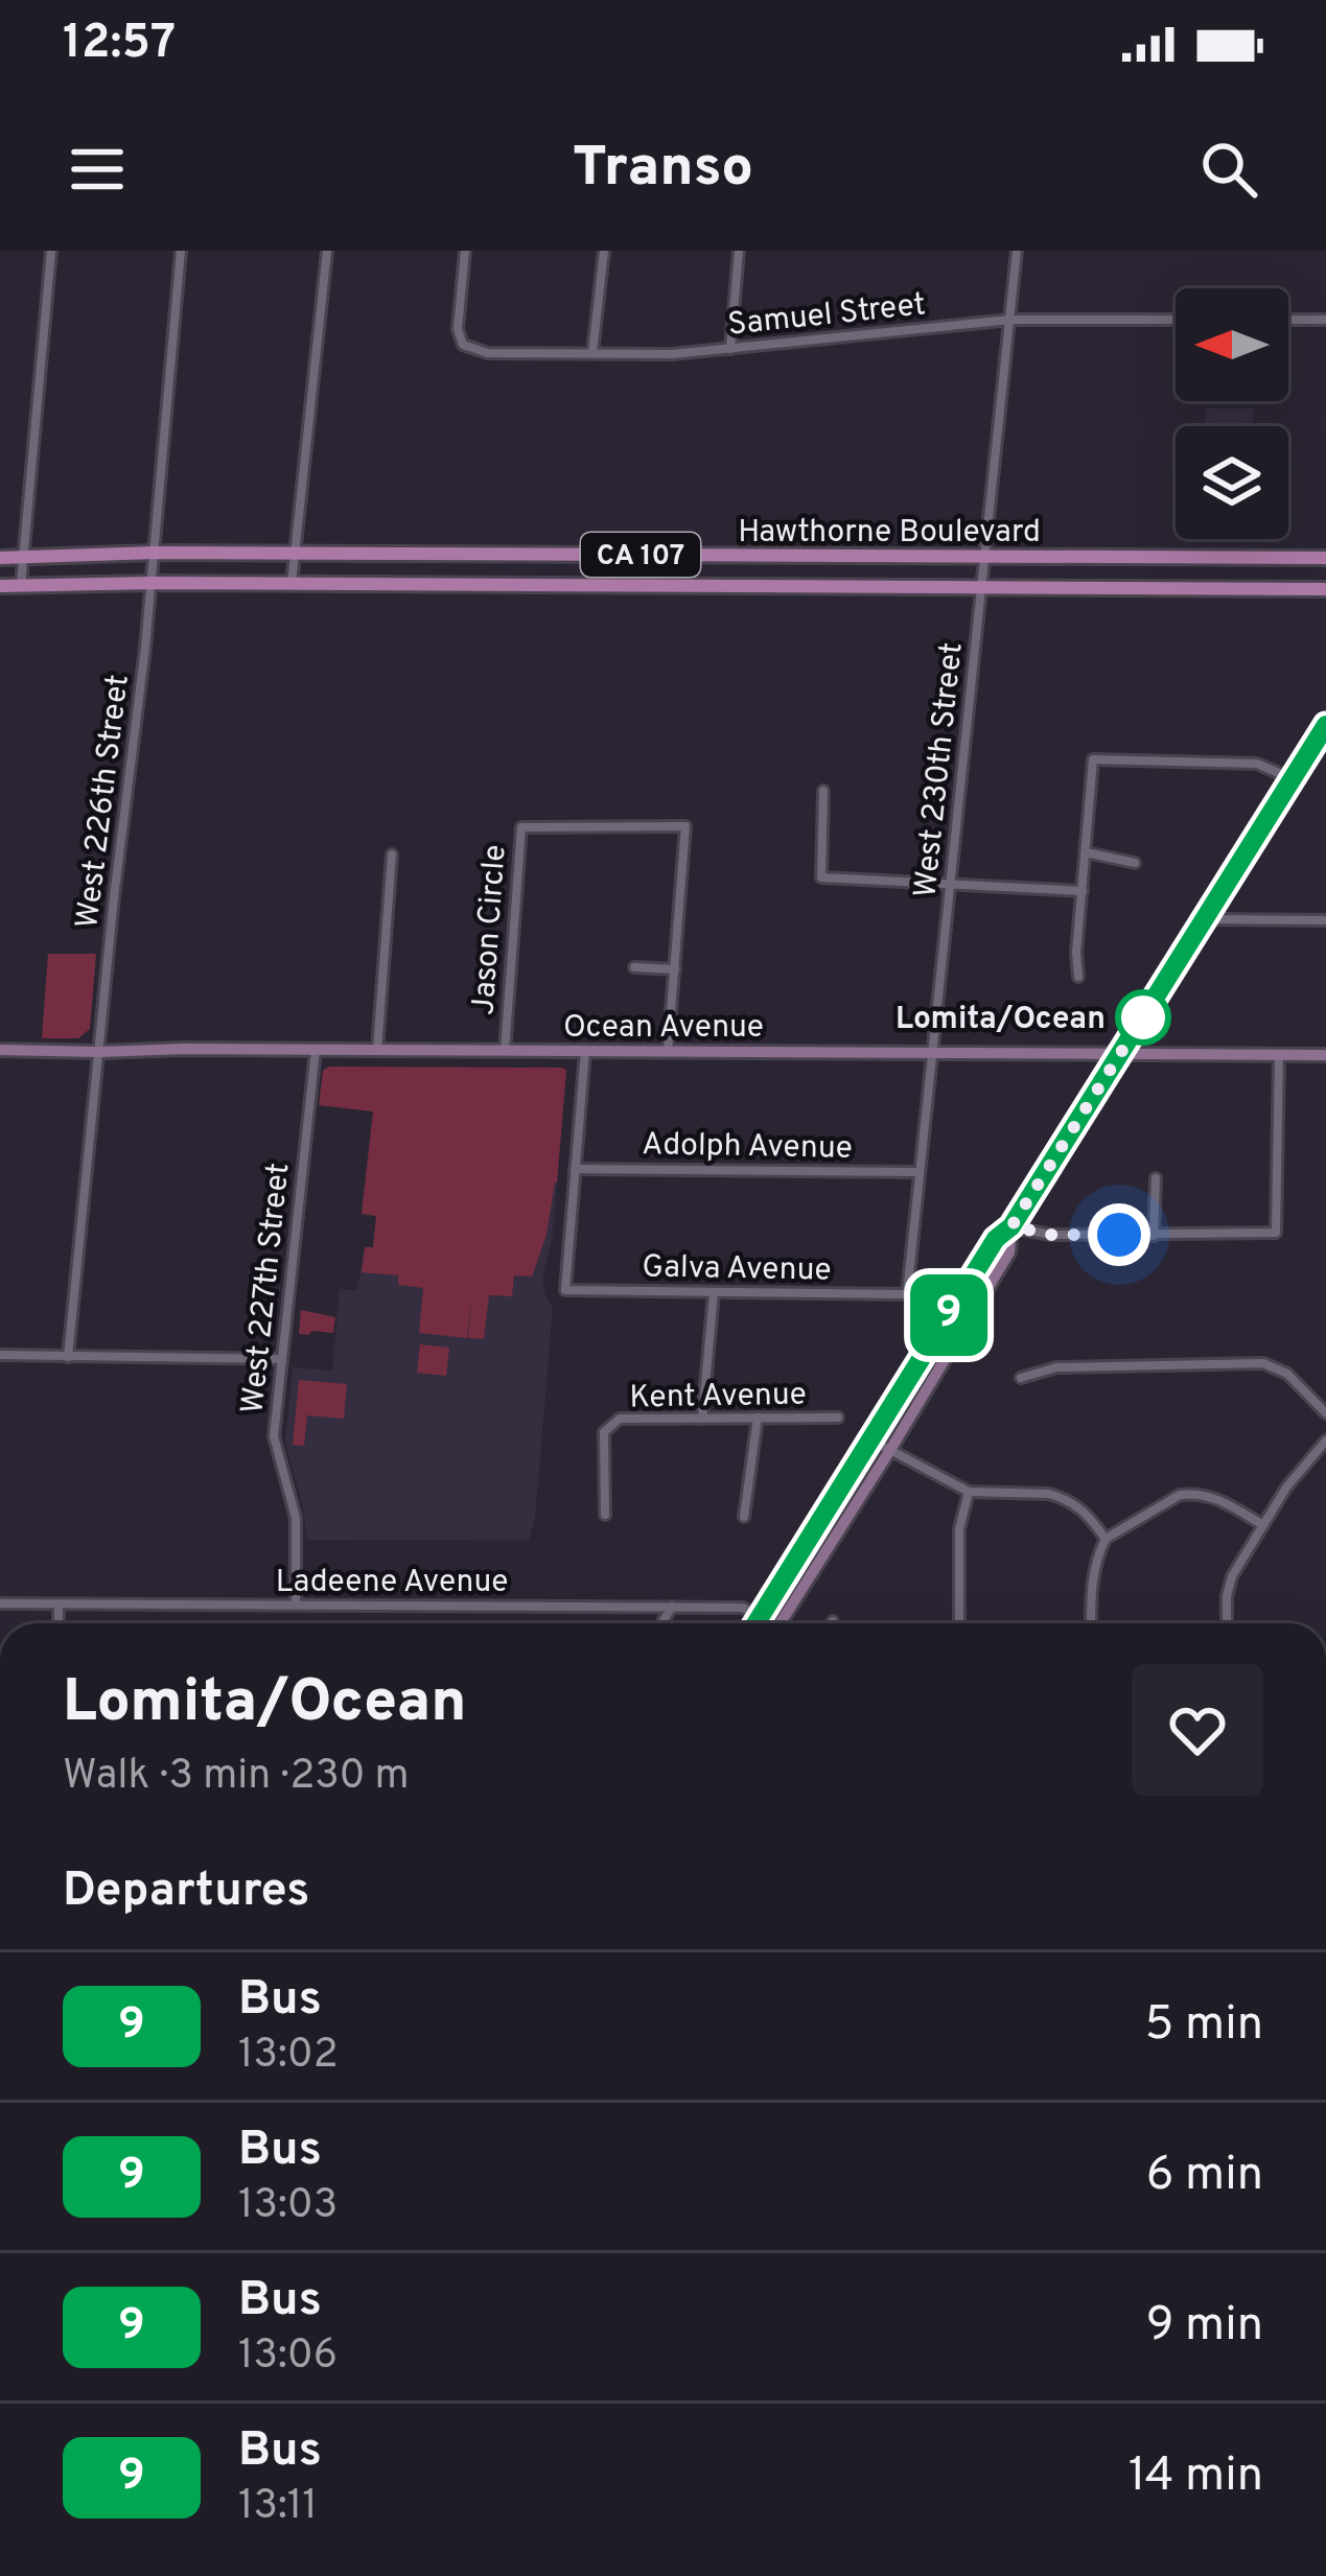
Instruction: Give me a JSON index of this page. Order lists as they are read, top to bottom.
{
  "streets": {
    "main road": ["Hawthorne Boulevard", "CA 107", "Ocean Avenue"],
    "street": [
      "Samuel Street",
      "West 230th Street",
      "West 226th Street",
      "Jason Circle",
      "Adolph Avenue",
      "Galva Avenue",
      "West 227th Street",
      "Kent Avenue",
      "Ladeene Avenue"
    ]
  },
  "crossings": [
    ["Samuel Street", "West 230th Street"],
    ["Hawthorne Boulevard", "West 230th Street"],
    ["Hawthorne Boulevard", "West 226th Street"],
    ["West 230th Street", "Ocean Avenue"],
    ["West 230th Street", "Adolph Avenue"],
    ["West 230th Street", "Galva Avenue"],
    ["West 226th Street", "Ocean Avenue"],
    ["Jason Circle", "Ocean Avenue"],
    ["Ocean Avenue", "West 227th Street"],
    ["Adolph Avenue", "Galva Avenue"],
    ["West 227th Street", "Ladeene Avenue"]
  ],
  "places": ["Lomita/Ocean"],
  "lines": ["bus line 9"],
  "north": "left",
  "page": {
    "status": "12:57",
    "header": "Transo",
    "on_map": "9",
    "heading": [
      ["Lomita/Ocean", "Walk · 3 min · 230 m"],
      "Departures"
    ],
    "list": [
      {
        "mark": "9",
        "name": "Bus",
        "note": "13:02",
        "value": "5 min"
      },
      {
        "mark": "9",
        "name": "Bus",
        "note": "13:03",
        "value": "6 min"
      },
      {
        "mark": "9",
        "name": "Bus",
        "note": "13:06",
        "value": "9 min"
      },
      {
        "mark": "9",
        "name": "Bus",
        "note": "13:11",
        "value": "14 min"
      }
    ]
  }
}
